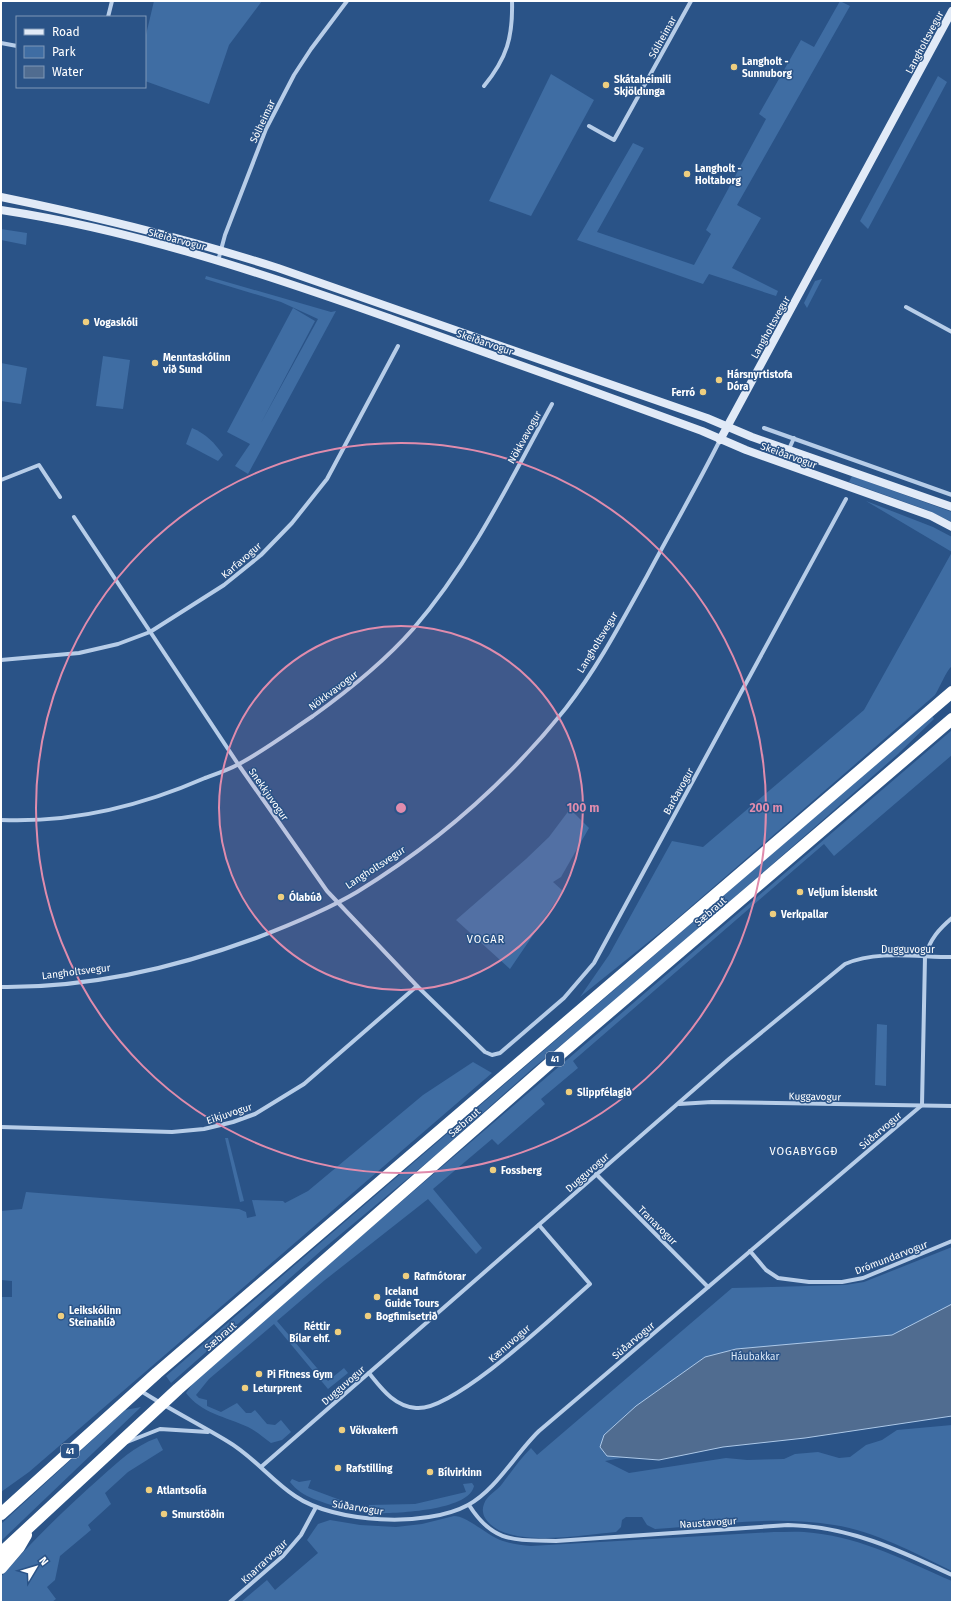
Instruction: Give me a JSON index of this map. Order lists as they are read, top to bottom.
{
  "streets": {
    "highway": ["Sæbraut", "41"],
    "street": [
      "Sólheimar",
      "Langholtsvegur",
      "Skeiðarvogur",
      "Nökkvavogur",
      "Karfavogur",
      "Barðavogur",
      "Snekkjuvogur",
      "Dugguvogur",
      "Kuggavogur",
      "Eikjuvogur",
      "Súðarvogur",
      "Tranavogur",
      "Drómundarvogur",
      "Kænuvogur",
      "Naustavogur",
      "Knarrarvogur"
    ]
  },
  "crossings": [
    ["Sólheimar", "Skeiðarvogur"],
    ["Langholtsvegur", "Skeiðarvogur"],
    ["Langholtsvegur", "Snekkjuvogur"],
    ["Nökkvavogur", "Snekkjuvogur"],
    ["Karfavogur", "Snekkjuvogur"],
    ["Barðavogur", "Snekkjuvogur"],
    ["Snekkjuvogur", "Eikjuvogur"],
    ["Sæbraut", "Súðarvogur"],
    ["Dugguvogur", "Kuggavogur"],
    ["Dugguvogur", "Súðarvogur"],
    ["Dugguvogur", "Tranavogur"],
    ["Dugguvogur", "Kænuvogur"],
    ["Kuggavogur", "Súðarvogur"],
    ["Súðarvogur", "Tranavogur"],
    ["Súðarvogur", "Drómundarvogur"],
    ["Súðarvogur", "Naustavogur"],
    ["Súðarvogur", "Knarrarvogur"]
  ],
  "districts": ["VOGAR", "VOGABYGGÐ"],
  "parks": ["Háubakkar"],
  "places": [
    "Langholt - Sunnuborg",
    "Skátaheimili Skjöldunga",
    "Langholt - Holtaborg",
    "Vogaskóli",
    "Menntaskólinn við Sund",
    "Hársnyrtistofa Dóra",
    "Ferró",
    "Veljum Íslenskt",
    "Ólabúð",
    "Verkpallar",
    "Slippfélagið",
    "Fossberg",
    "Rafmótorar",
    "Iceland Guide Tours",
    "Leikskólinn Steinahlíð",
    "Bogfimisetrið",
    "Réttir Bílar ehf.",
    "Pi Fitness Gym",
    "Leturprent",
    "Vökvakerfi",
    "Rafstilling",
    "Bílvirkinn",
    "Atlantsolía",
    "Smurstöðin"
  ],
  "legend": ["Road", "Park", "Water"],
  "north": "top right",
  "rings": ["100 m", "200 m"]
}
